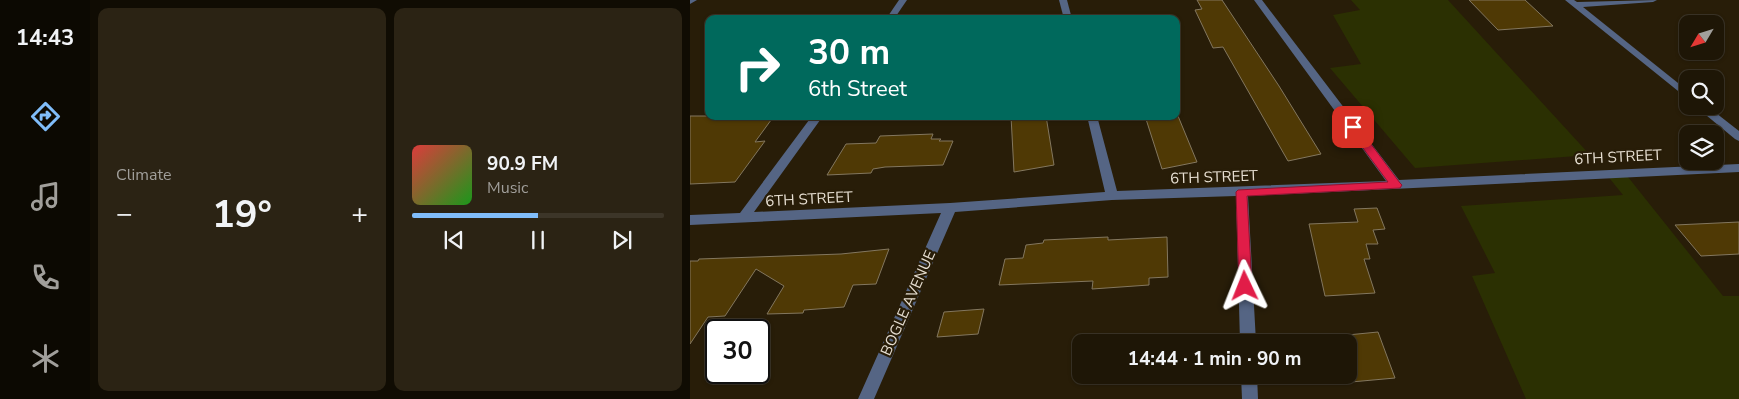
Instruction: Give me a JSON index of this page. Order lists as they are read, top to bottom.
{
  "streets": {
    "street": ["6TH STREET", "BOGLE AVENUE"]
  },
  "crossings": [
    ["6TH STREET", "BOGLE AVENUE"]
  ],
  "north": "bottom left",
  "page": {
    "tabs": "14:43",
    "tile": "Climate",
    "turn": ["30 m", "6th Street"],
    "song": ["90.9 FM", "Music"],
    "heat": ["−", "19°", "+"],
    "limit": "30",
    "trip": "14:44 · 1 min · 90 m"
  }
}
